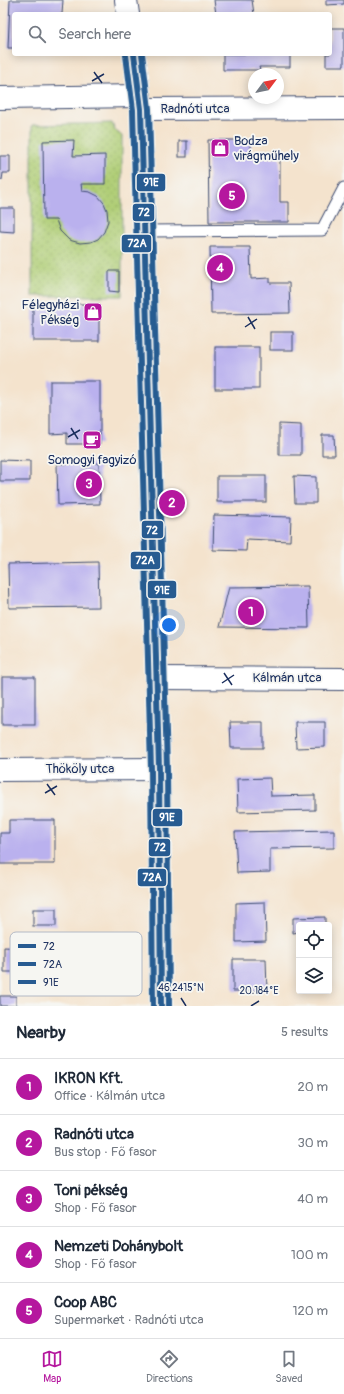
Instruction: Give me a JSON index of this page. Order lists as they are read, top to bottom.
{
  "streets": {
    "street": ["Radnóti utca", "Kálmán utca", "Thököly utca"]
  },
  "places": {
    "shop": ["Bodza virágműhely", "Félegyházi Pékség"],
    "cafe": ["Somogyi fagyizó"]
  },
  "lines": ["transit line 72", "transit line 72A", "transit line 91E"],
  "legend": ["72", "72A", "91E"],
  "north": "top right",
  "page": {
    "search": "Search here",
    "pins": [
      "5",
      "4",
      "3",
      "2",
      "1"
    ],
    "heading": ["Nearby", "5 results"],
    "list": [
      {
        "mark": "1",
        "name": "IKRON Kft.",
        "note": "Office · Kálmán utca",
        "value": "20 m"
      },
      {
        "mark": "2",
        "name": "Radnóti utca",
        "note": "Bus stop · Fő fasor",
        "value": "30 m"
      },
      {
        "mark": "3",
        "name": "Toni pékség",
        "note": "Shop · Fő fasor",
        "value": "40 m"
      },
      {
        "mark": "4",
        "name": "Nemzeti Dohánybolt",
        "note": "Shop · Fő fasor",
        "value": "100 m"
      },
      {
        "mark": "5",
        "name": "Coop ABC",
        "note": "Supermarket · Radnóti utca",
        "value": "120 m"
      }
    ],
    "nav": ["Map", "Directions", "Saved"]
  },
  "coordinates": ["46.2415°N", "20.184°E"]
}
